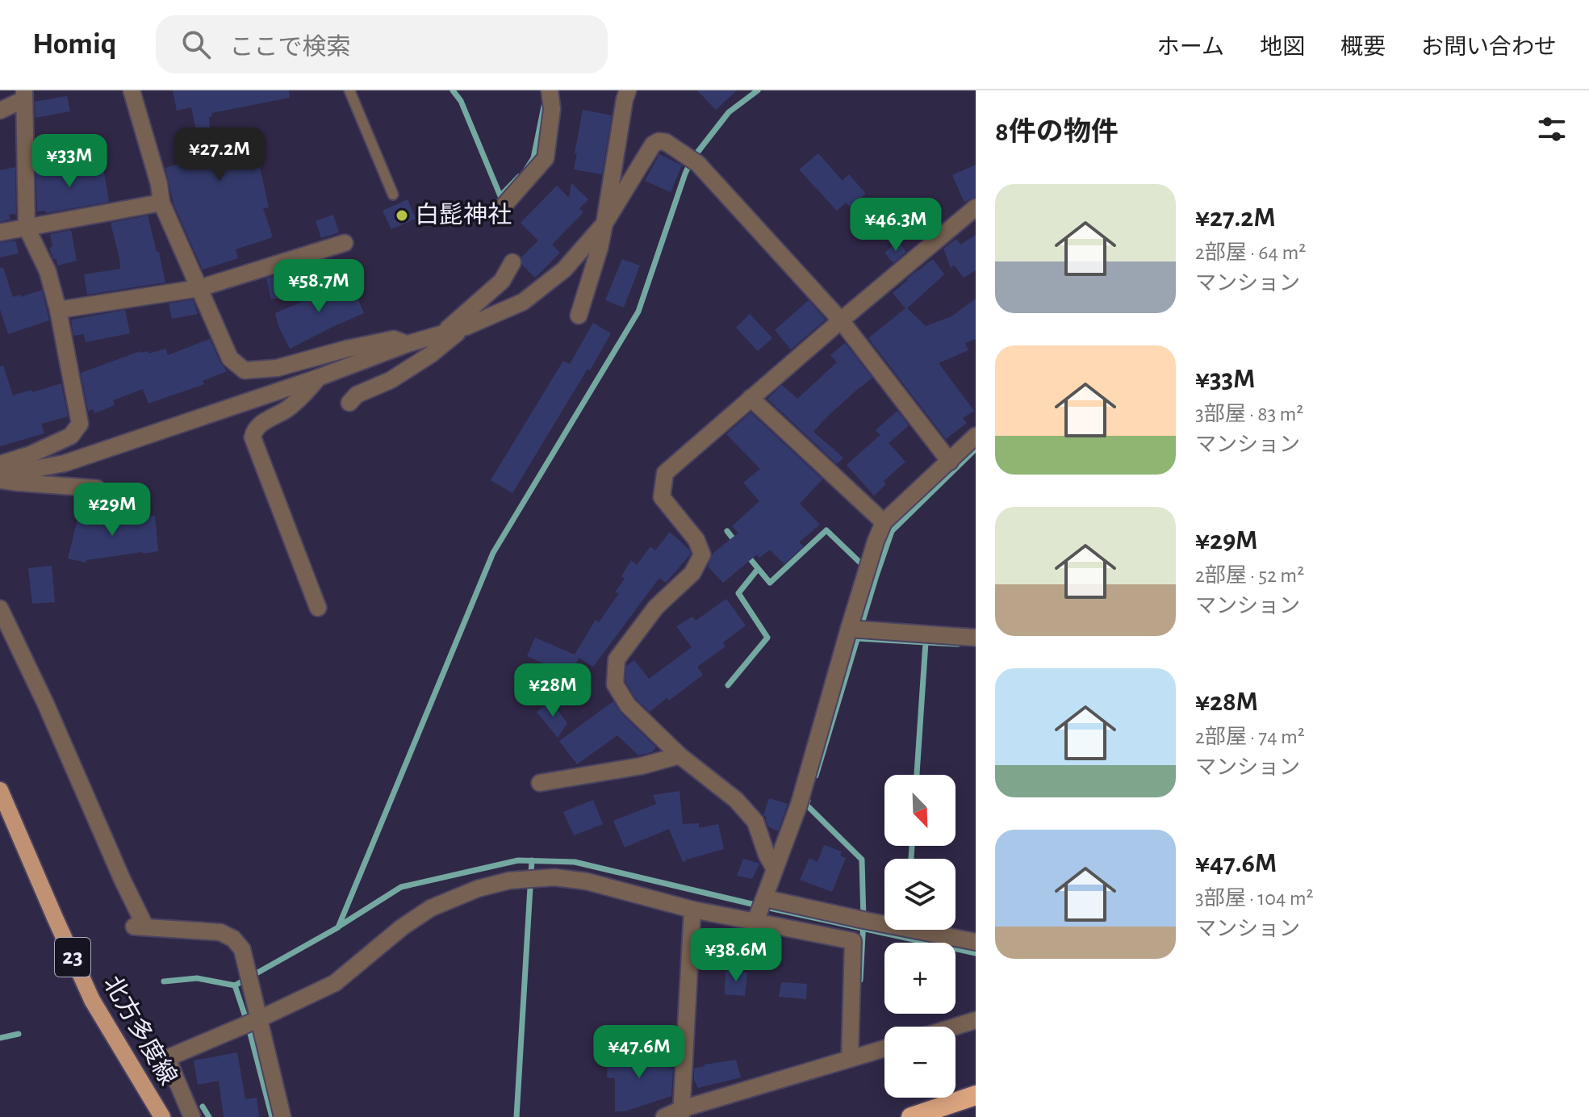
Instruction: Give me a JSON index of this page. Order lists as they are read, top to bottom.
{
  "streets": {
    "main road": ["23", "北方多度線"]
  },
  "places": ["白髭神社"],
  "north": "bottom right",
  "page": {
    "header": "Homiq",
    "search": "ここで検索",
    "nav": [
      "ホーム",
      "地図",
      "概要",
      "お問い合わせ"
    ],
    "heading": "8件の物件",
    "price": [
      "¥27.2M",
      "¥33M",
      "¥46.3M",
      "¥58.7M",
      "¥29M",
      "¥28M",
      "¥38.6M",
      "¥47.6M"
    ],
    "list": [
      {
        "name": "¥27.2M",
        "note": "2部屋 · 64 m² · マンション"
      },
      {
        "name": "¥33M",
        "note": "3部屋 · 83 m² · マンション"
      },
      {
        "name": "¥29M",
        "note": "2部屋 · 52 m² · マンション"
      },
      {
        "name": "¥28M",
        "note": "2部屋 · 74 m² · マンション"
      },
      {
        "name": "¥47.6M",
        "note": "3部屋 · 104 m² · マンション"
      }
    ],
    "map_buttons": ["+", "−"]
  }
}
